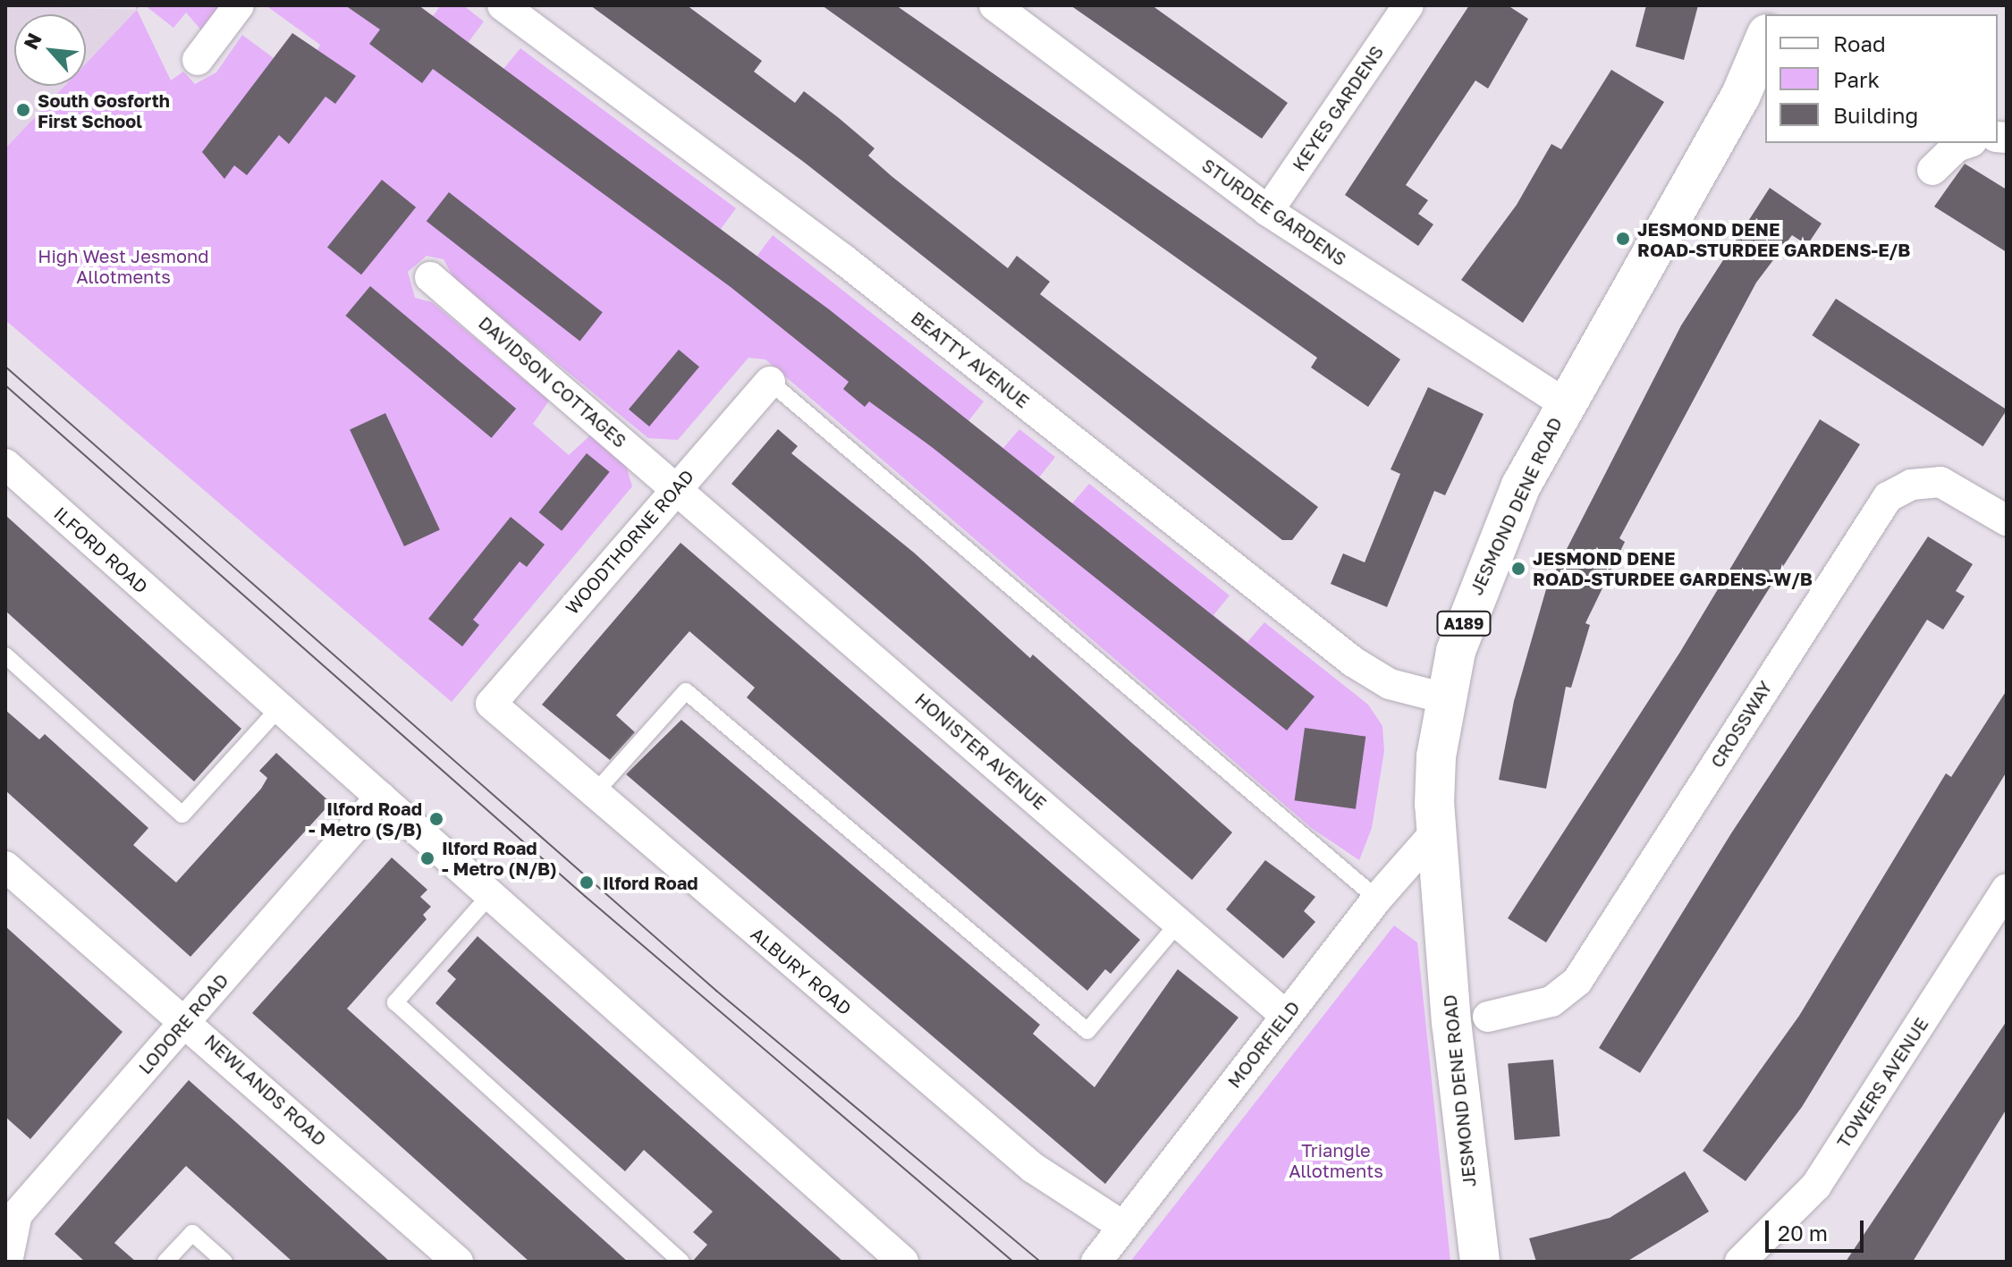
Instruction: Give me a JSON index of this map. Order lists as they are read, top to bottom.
{
  "streets": {
    "main road": ["JESMOND DENE ROAD", "A189"],
    "street": [
      "KEYES GARDENS",
      "STURDEE GARDENS",
      "BEATTY AVENUE",
      "DAVIDSON COTTAGES",
      "WOODTHORNE ROAD",
      "ILFORD ROAD",
      "CROSSWAY",
      "HONISTER AVENUE",
      "ALBURY ROAD",
      "LODORE ROAD",
      "MOORFIELD",
      "TOWERS AVENUE",
      "NEWLANDS ROAD"
    ]
  },
  "crossings": [
    ["KEYES GARDENS", "STURDEE GARDENS"],
    ["STURDEE GARDENS", "JESMOND DENE ROAD"],
    ["BEATTY AVENUE", "JESMOND DENE ROAD"],
    ["DAVIDSON COTTAGES", "WOODTHORNE ROAD"],
    ["DAVIDSON COTTAGES", "HONISTER AVENUE"],
    ["JESMOND DENE ROAD", "MOORFIELD"],
    ["WOODTHORNE ROAD", "HONISTER AVENUE"],
    ["WOODTHORNE ROAD", "ALBURY ROAD"],
    ["ILFORD ROAD", "LODORE ROAD"],
    ["HONISTER AVENUE", "MOORFIELD"],
    ["ALBURY ROAD", "MOORFIELD"],
    ["LODORE ROAD", "NEWLANDS ROAD"]
  ],
  "parks": ["High West Jesmond Allotments", "Triangle Allotments"],
  "places": [
    "South Gosforth First School",
    "JESMOND DENE ROAD-STURDEE GARDENS-E/B",
    "JESMOND DENE ROAD-STURDEE GARDENS-W/B",
    "Ilford Road - Metro (S/B)",
    "Ilford Road - Metro (N/B)",
    "Ilford Road"
  ],
  "legend": ["Road", "Park", "Building"],
  "scale_bar": "20 m",
  "north": "top left"
}
